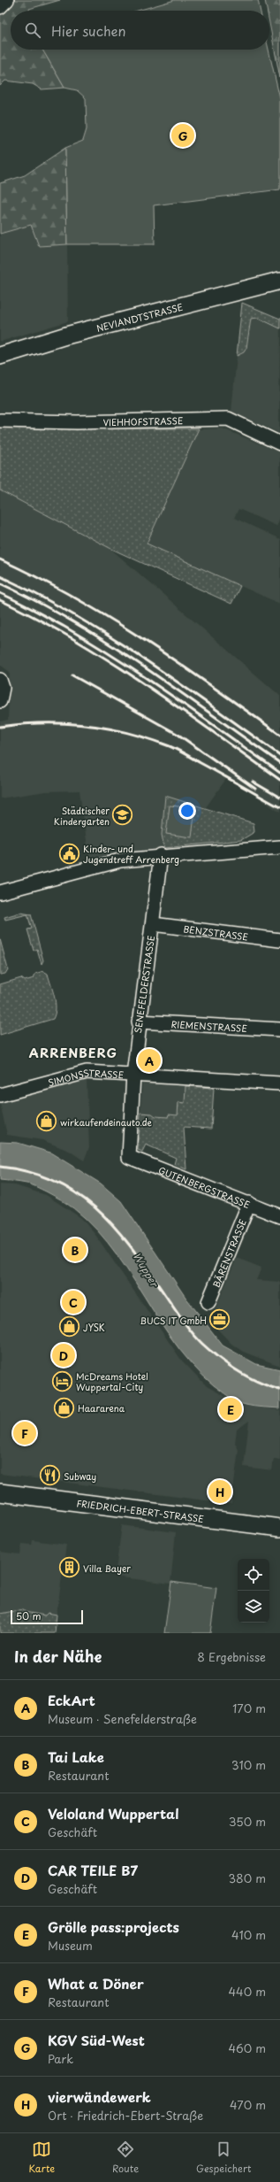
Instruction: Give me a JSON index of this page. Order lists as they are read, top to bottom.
{
  "streets": {
    "main road": ["NEVIANDTSTRASSE", "FRIEDRICH-EBERT-STRASSE"],
    "street": [
      "VIEHHOFSTRASSE",
      "BENZSTRASSE",
      "SENEFELDERSTRASSE",
      "RIEMENSTRASSE",
      "SIMONSSTRASSE",
      "GUTENBERGSTRASSE",
      "BÄRENSTRASSE"
    ]
  },
  "crossings": [
    ["BENZSTRASSE", "SENEFELDERSTRASSE"],
    ["SENEFELDERSTRASSE", "RIEMENSTRASSE"],
    ["SENEFELDERSTRASSE", "SIMONSSTRASSE"],
    ["SENEFELDERSTRASSE", "GUTENBERGSTRASSE"],
    ["GUTENBERGSTRASSE", "BÄRENSTRASSE"]
  ],
  "districts": ["ARRENBERG"],
  "water": ["Wupper"],
  "places": {
    "school or university": ["Städtischer Kindergarten"],
    "public building": ["Kinder- und Jugendtreff Arrenberg"],
    "shop": ["wirkaufendeinauto.de", "JYSK", "Haararena"],
    "office": ["BUCS IT GmbH"],
    "hotel": ["McDreams Hotel Wuppertal-City"],
    "restaurant": ["Subway"],
    "building": ["Villa Bayer"]
  },
  "scale_bar": "50 m",
  "page": {
    "search": "Hier suchen",
    "pins": [
      "G",
      "A",
      "B",
      "C",
      "D",
      "E",
      "F",
      "H"
    ],
    "scale": "50 m",
    "heading": ["In der Nähe", "8 Ergebnisse"],
    "list": [
      {
        "mark": "A",
        "name": "EckArt",
        "note": "Museum · Senefelderstraße",
        "value": "170 m"
      },
      {
        "mark": "B",
        "name": "Tai Lake",
        "note": "Restaurant",
        "value": "310 m"
      },
      {
        "mark": "C",
        "name": "Veloland Wuppertal",
        "note": "Geschäft",
        "value": "350 m"
      },
      {
        "mark": "D",
        "name": "CAR TEILE B7",
        "note": "Geschäft",
        "value": "380 m"
      },
      {
        "mark": "E",
        "name": "Grölle pass:projects",
        "note": "Museum",
        "value": "410 m"
      },
      {
        "mark": "F",
        "name": "What a Döner",
        "note": "Restaurant",
        "value": "440 m"
      },
      {
        "mark": "G",
        "name": "KGV Süd-West",
        "note": "Park",
        "value": "460 m"
      },
      {
        "mark": "H",
        "name": "vierwändewerk",
        "note": "Ort · Friedrich-Ebert-Straße",
        "value": "470 m"
      }
    ],
    "nav": ["Karte", "Route", "Gespeichert"]
  }
}
